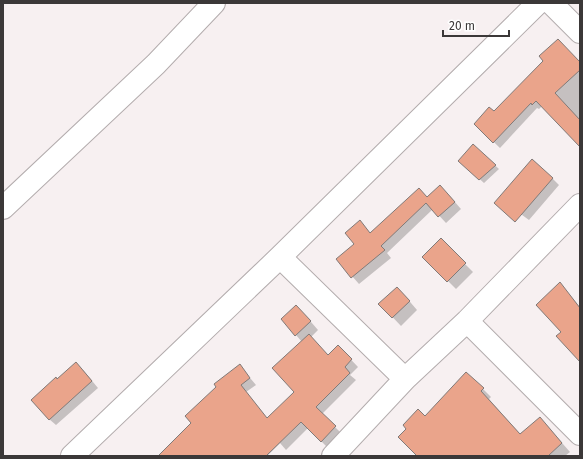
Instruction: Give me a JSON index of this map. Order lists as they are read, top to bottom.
{
  "scale_bar": "20 m"
}
